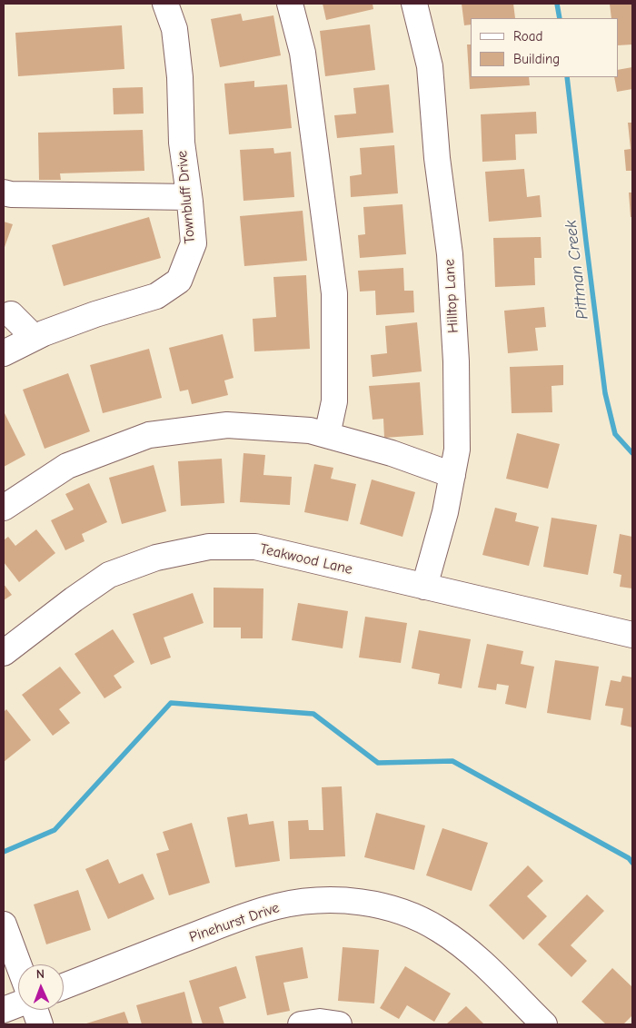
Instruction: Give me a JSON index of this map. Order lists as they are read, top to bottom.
{
  "streets": {
    "street": [
      "Townbluff Drive",
      "Hilltop Lane",
      "Teakwood Lane",
      "Pinehurst Drive"
    ]
  },
  "crossings": [
    ["Hilltop Lane", "Teakwood Lane"]
  ],
  "water": ["Pittman Creek"],
  "legend": ["Road", "Building"],
  "north": "top"
}
